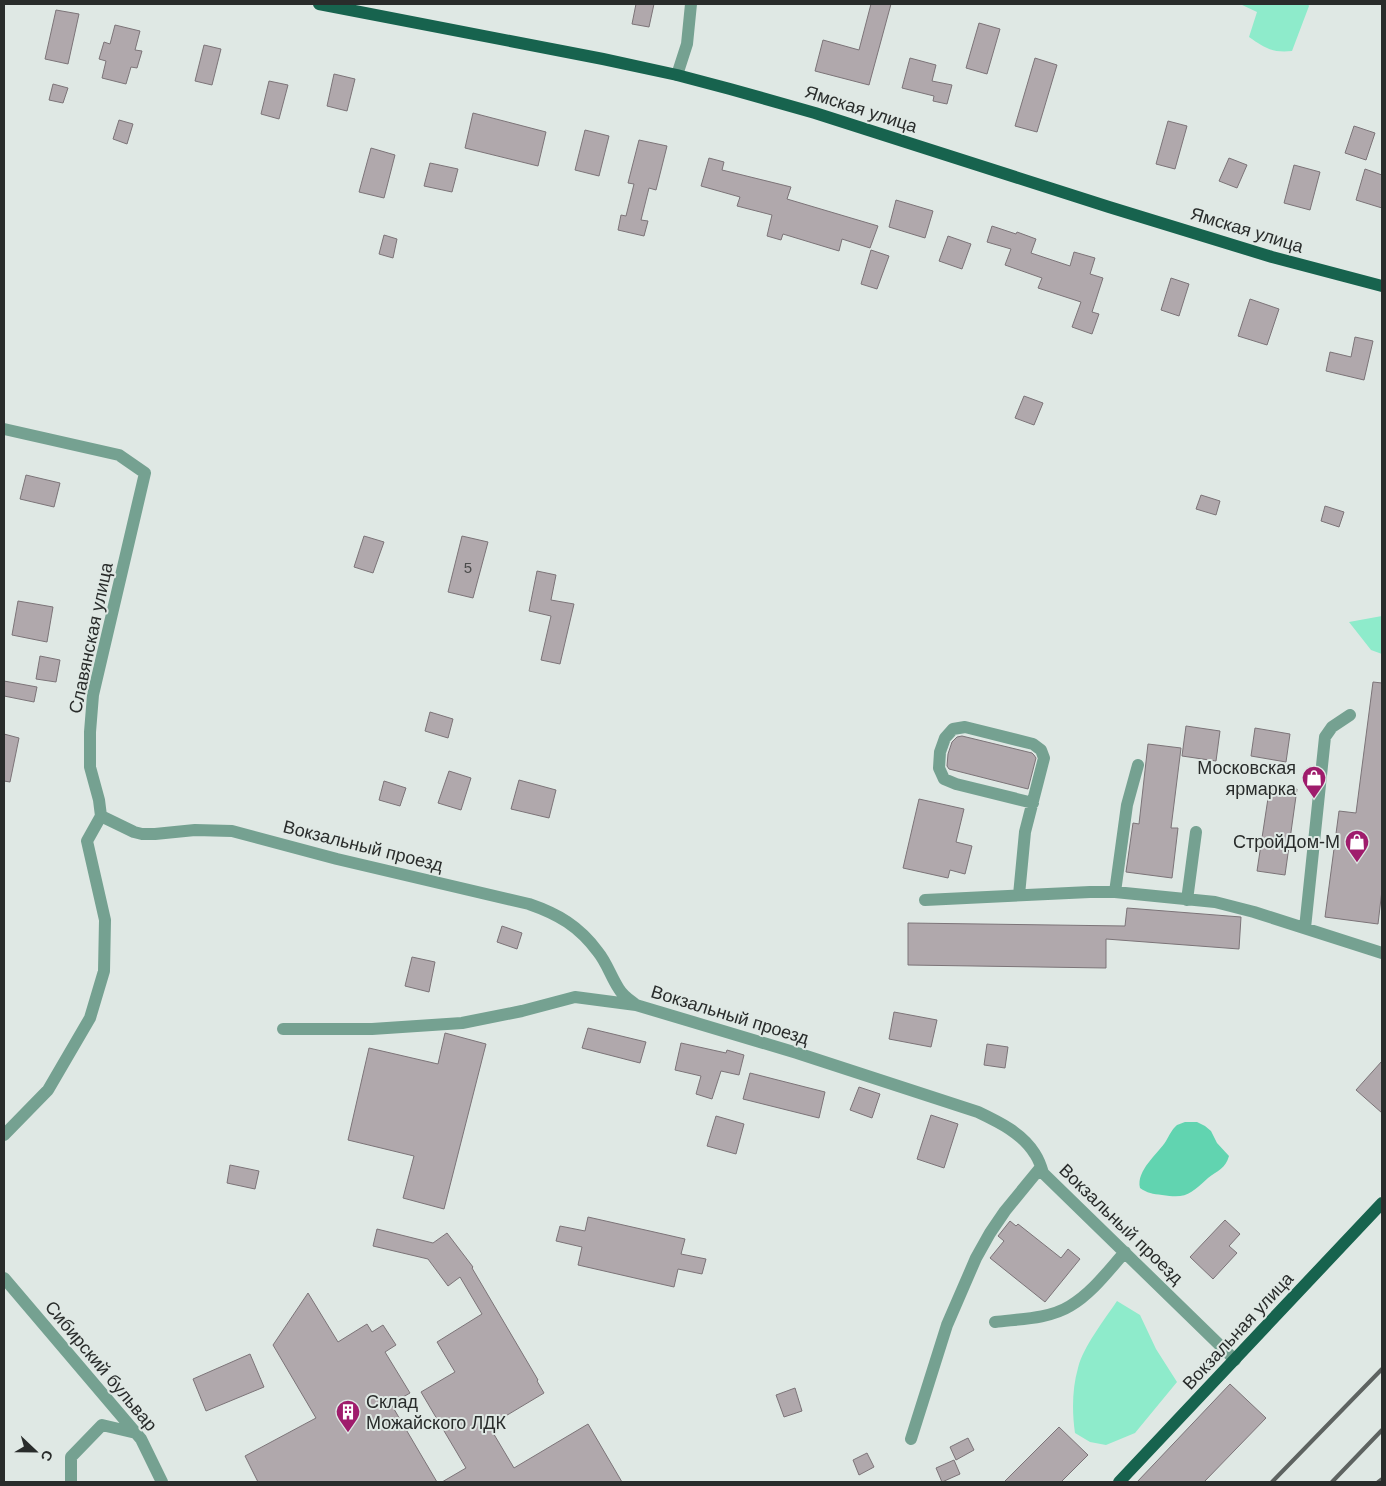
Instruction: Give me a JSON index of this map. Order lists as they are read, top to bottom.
{
  "streets": {
    "main road": ["Ямская улица", "Вокзальная улица"],
    "street": ["Славянская улица", "Вокзальный проезд", "Сибирский бульвар"]
  },
  "crossings": [
    ["Славянская улица", "Вокзальный проезд"],
    ["Вокзальный проезд", "Вокзальная улица"]
  ],
  "places": {
    "shop": ["Московская ярмарка", "СтройДом-М"],
    "building": ["Склад Можайского ЛДК"]
  },
  "house_numbers": ["5"],
  "north": "right"
}
